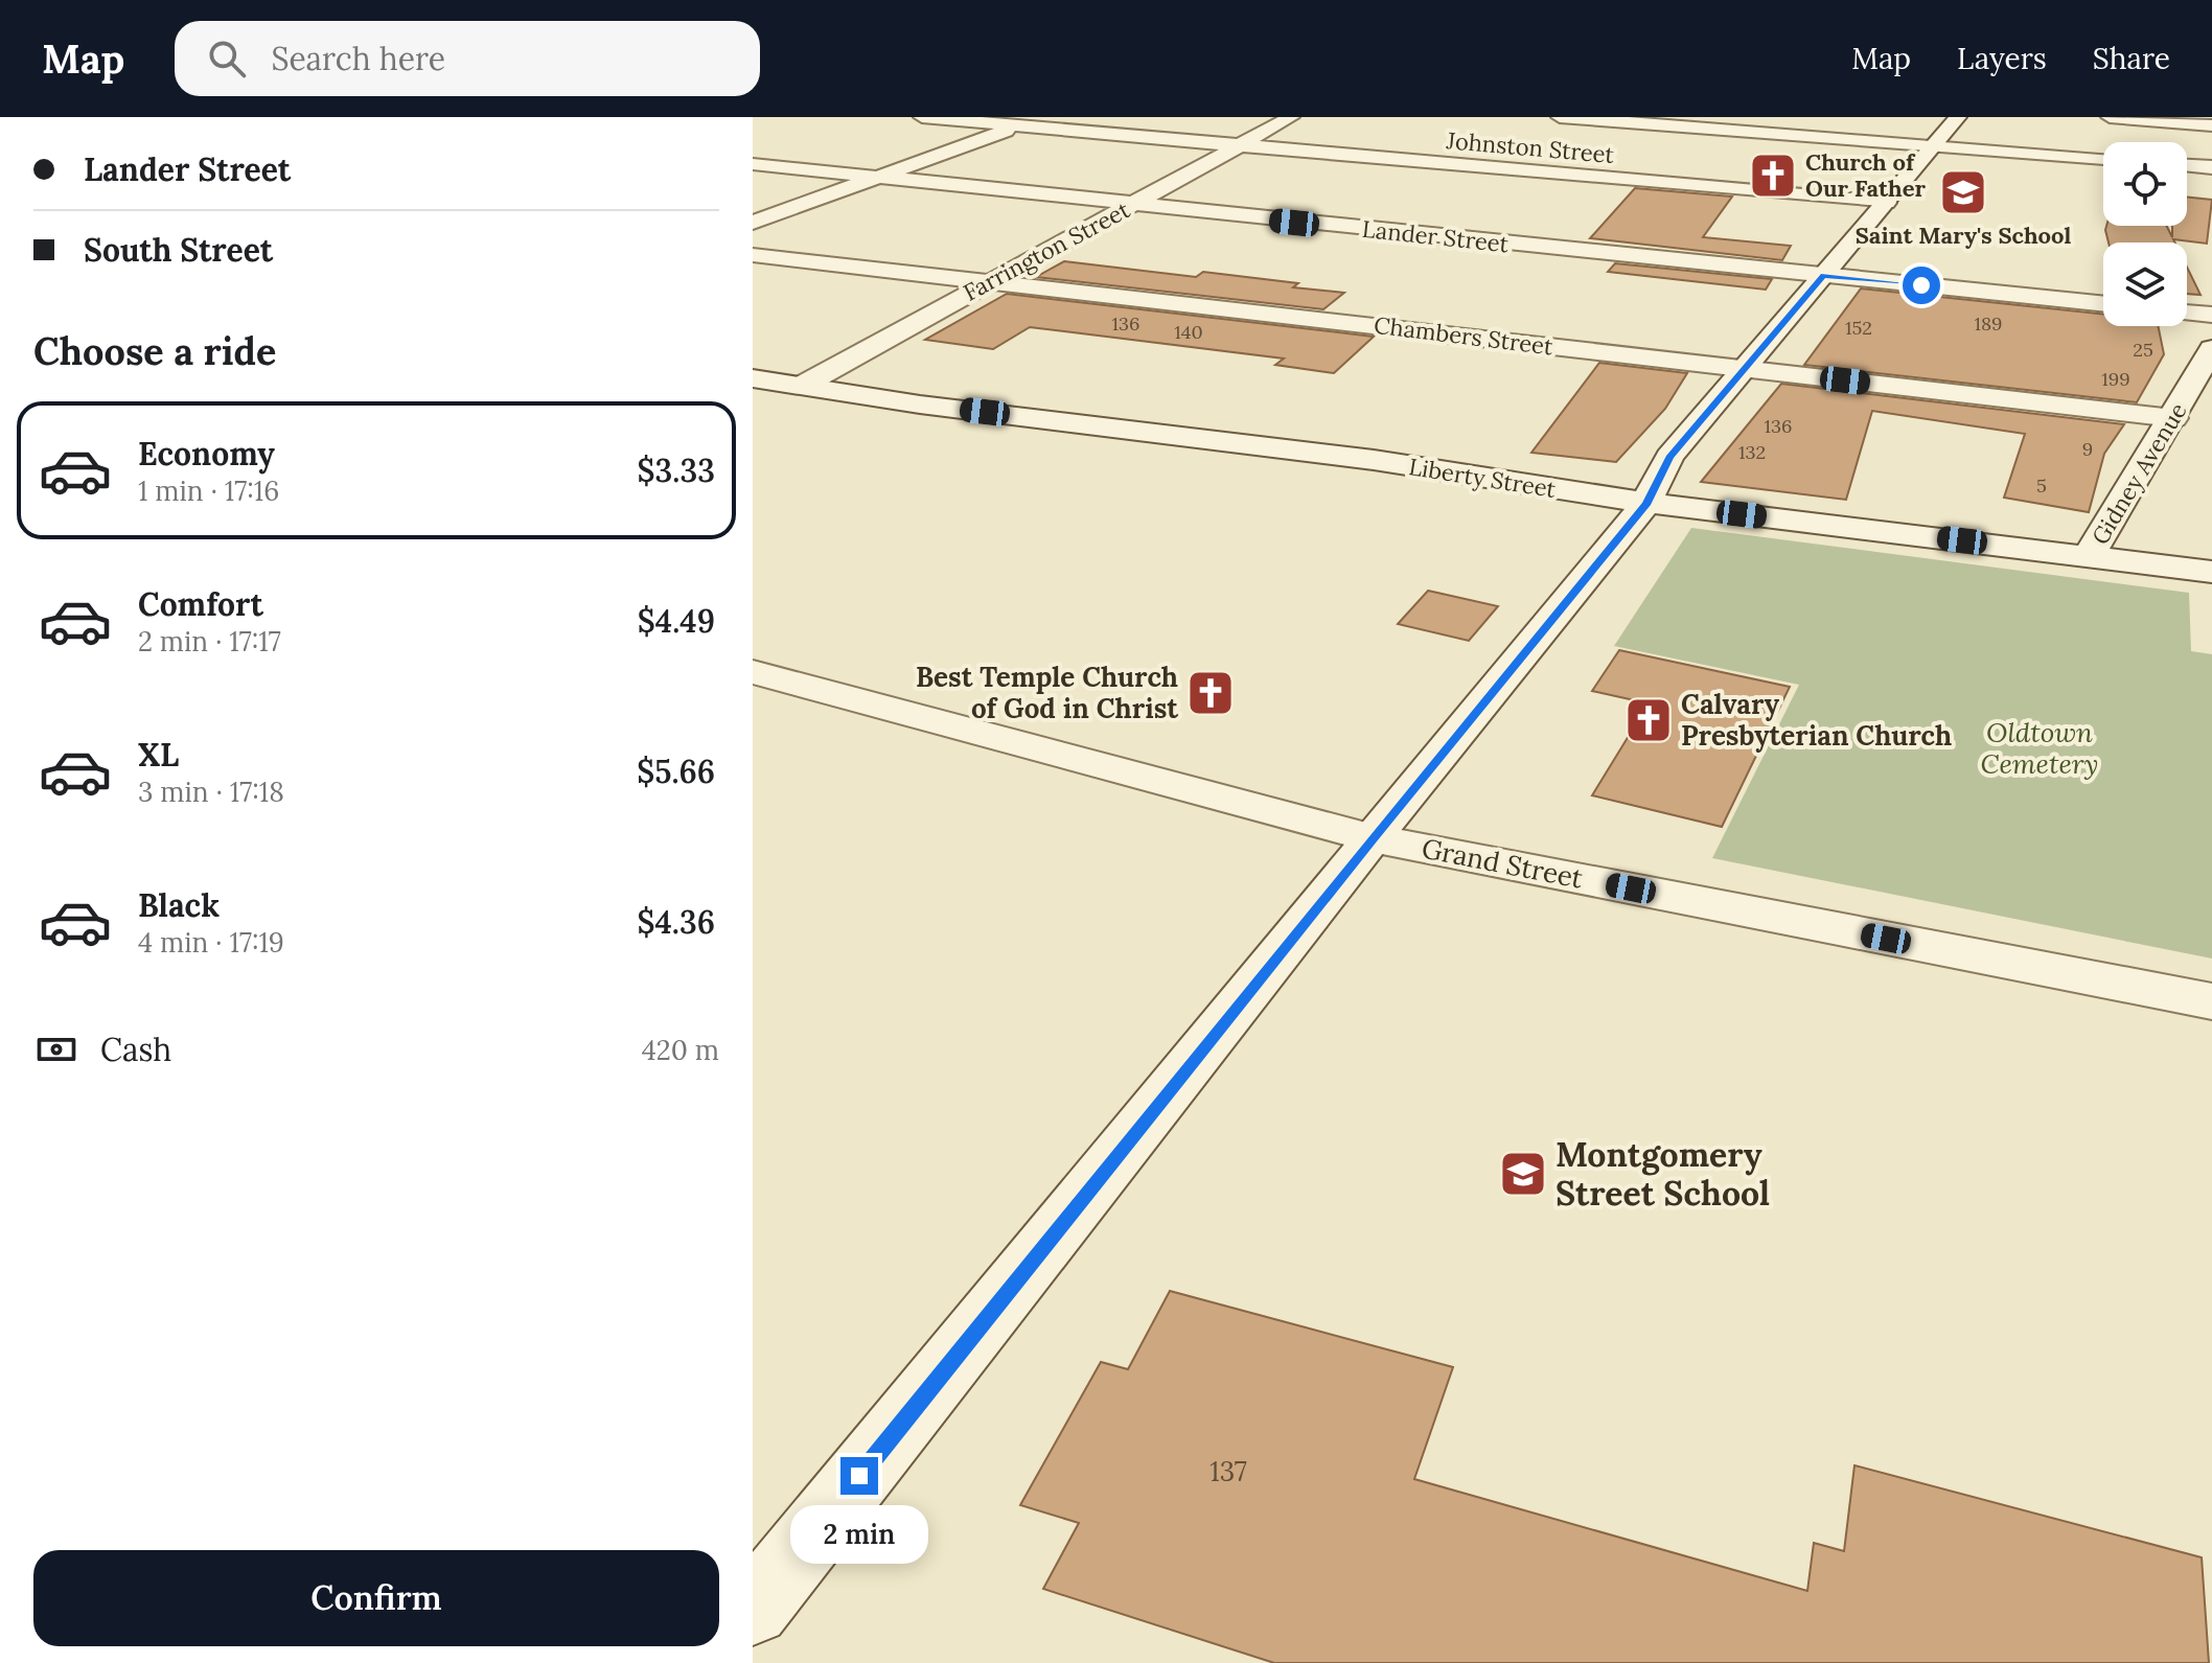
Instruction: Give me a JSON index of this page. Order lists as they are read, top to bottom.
{
  "streets": {
    "street": [
      "Johnston Street",
      "Lander Street",
      "Farrington Street",
      "Chambers Street",
      "Gidney Avenue",
      "Liberty Street",
      "Grand Street"
    ]
  },
  "crossings": [
    ["Johnston Street", "Farrington Street"],
    ["Lander Street", "Farrington Street"],
    ["Farrington Street", "Chambers Street"],
    ["Farrington Street", "Liberty Street"],
    ["Chambers Street", "Gidney Avenue"],
    ["Gidney Avenue", "Liberty Street"]
  ],
  "parks": ["Oldtown Cemetery"],
  "places": {
    "church": ["Church of Our Father", "Best Temple Church of God in Christ", "Calvary Presbyterian Church"],
    "school or university": ["Saint Mary's School", "Montgomery Street School"]
  },
  "house_numbers": [
    "136",
    "189",
    "152",
    "140",
    "25",
    "199",
    "136",
    "9",
    "132",
    "5",
    "137"
  ],
  "page": {
    "header": "Map",
    "search": "Search here",
    "nav": ["Map", "Layers", "Share"],
    "banner": ["Lander Street", "South Street"],
    "heading": "Choose a ride",
    "list": [
      {
        "name": "Economy",
        "note": "1 min · 17:16",
        "value": "$3.33"
      },
      {
        "name": "Comfort",
        "note": "2 min · 17:17",
        "value": "$4.49"
      },
      {
        "name": "XL",
        "note": "3 min · 17:18",
        "value": "$5.66"
      },
      {
        "name": "Black",
        "note": "4 min · 17:19",
        "value": "$4.36"
      }
    ],
    "pay": ["Cash", "420 m"],
    "bubble": "2 min",
    "buttons": "Confirm"
  }
}
